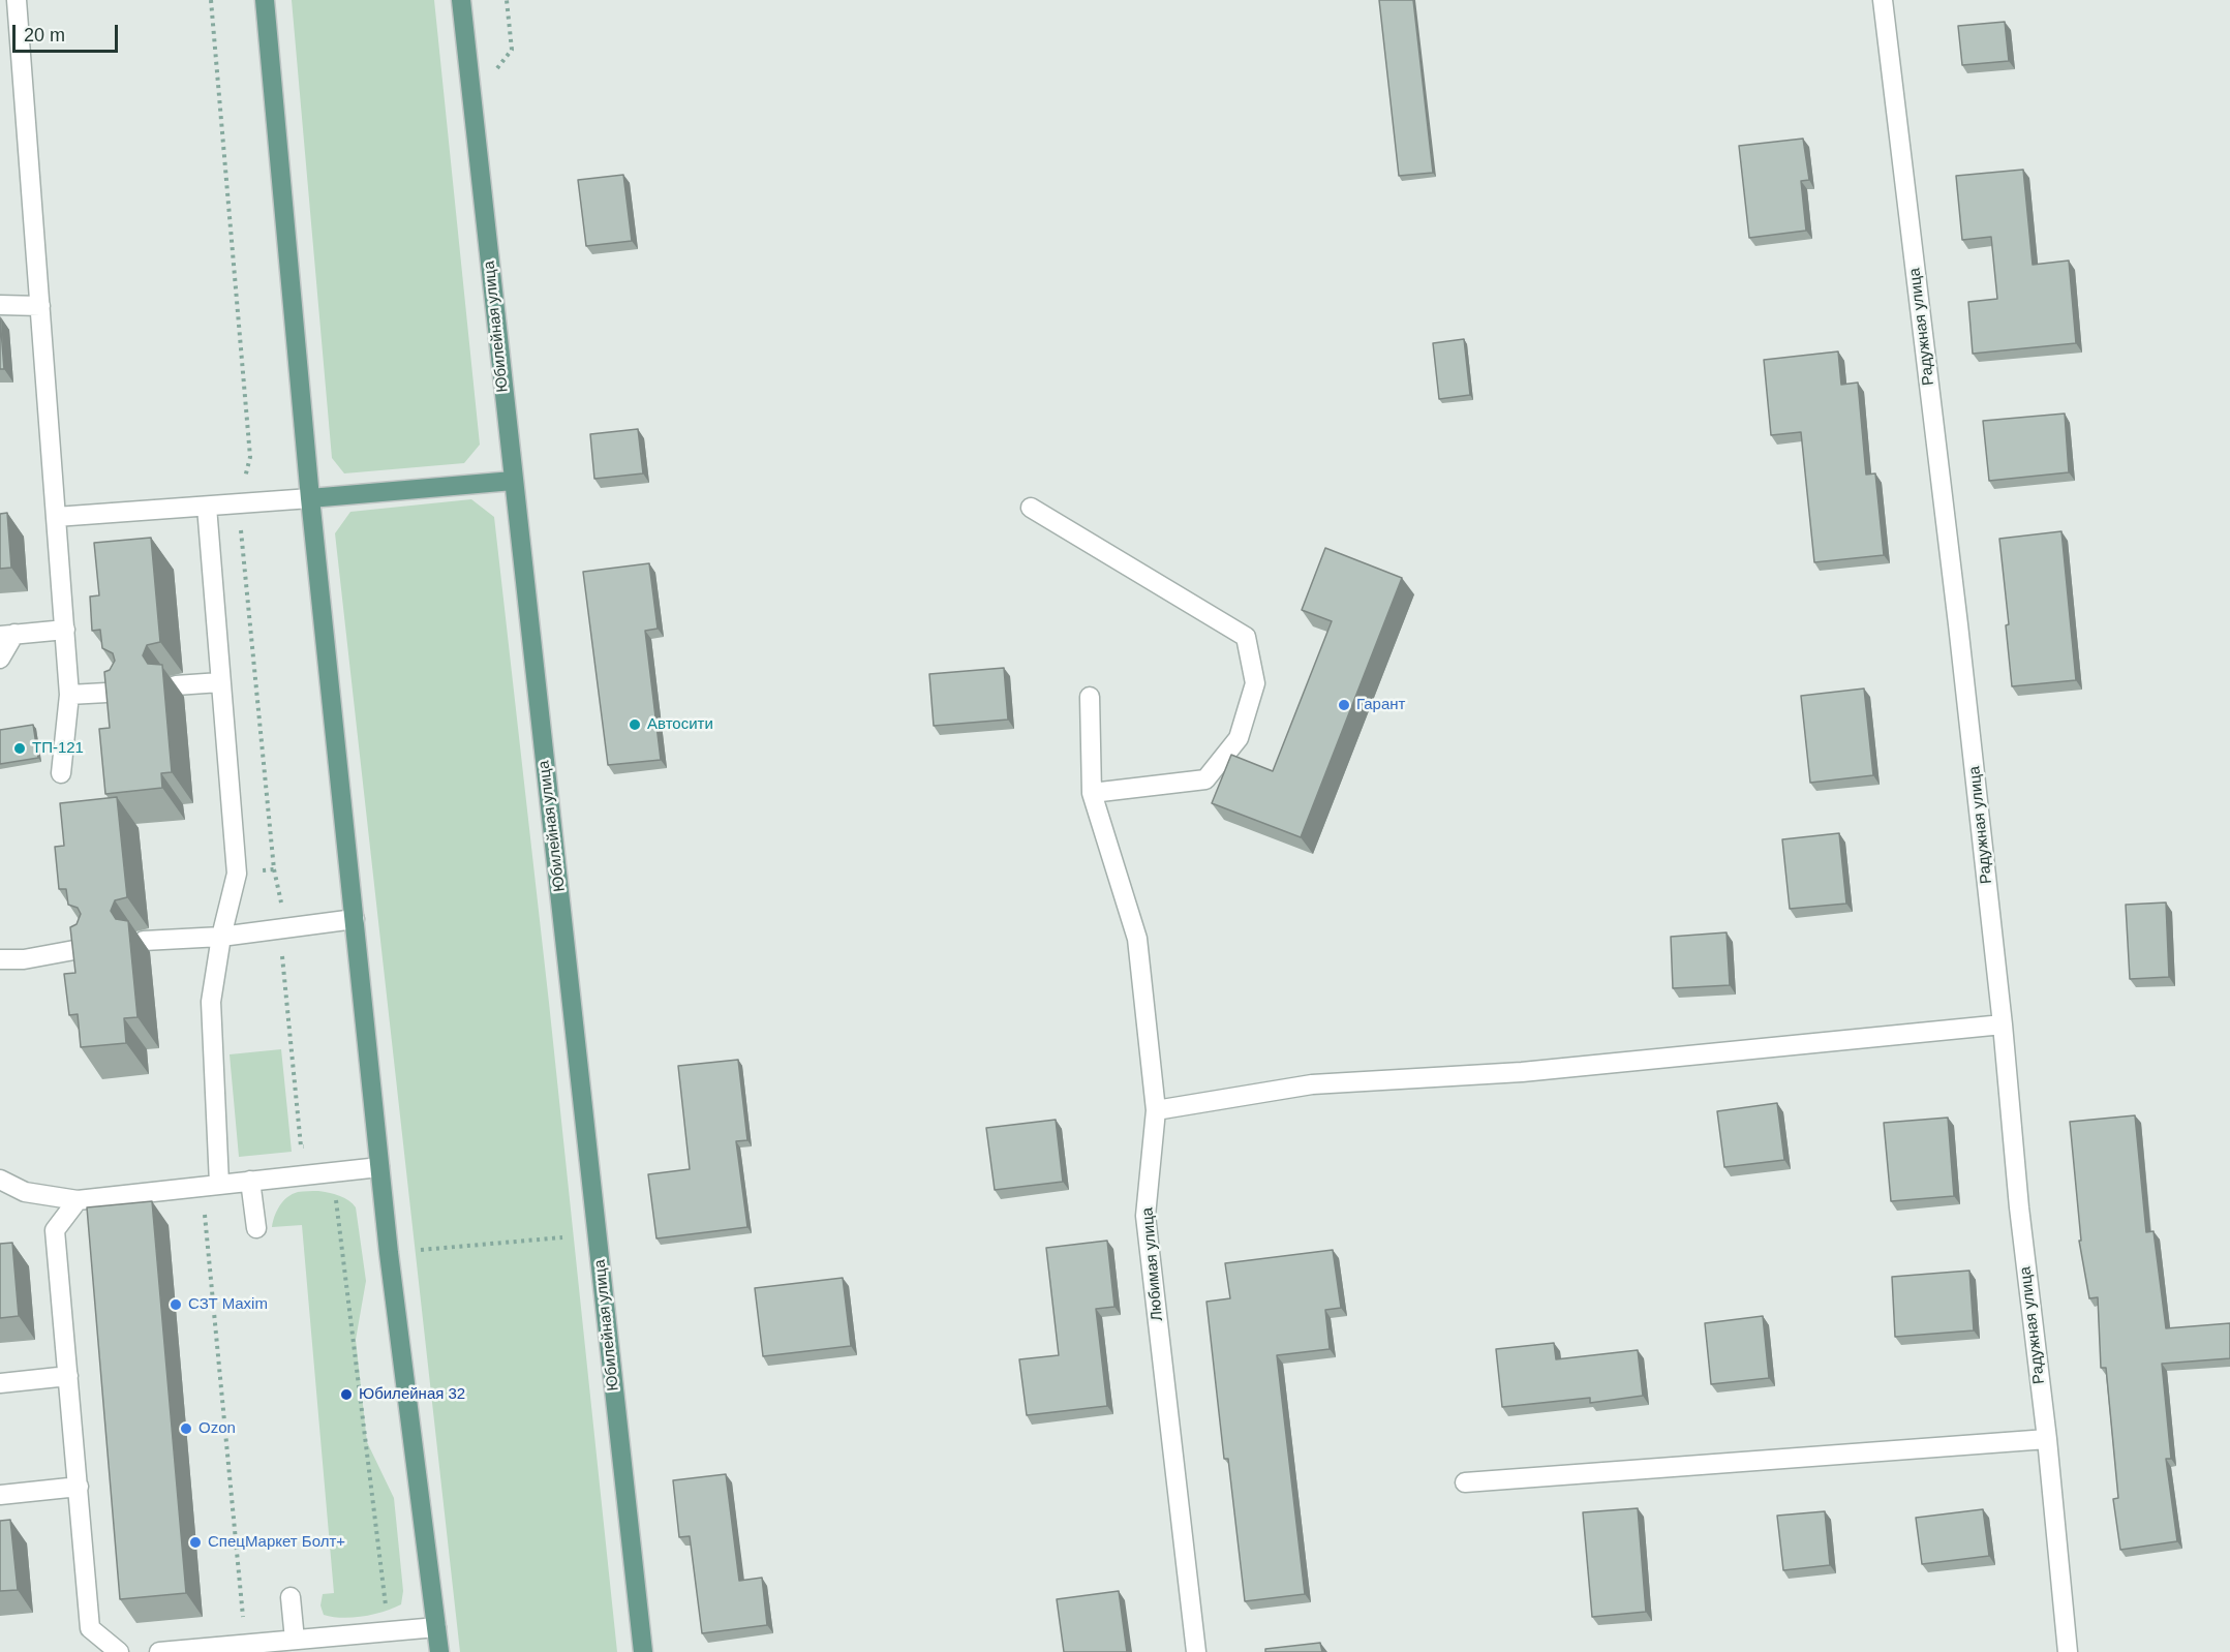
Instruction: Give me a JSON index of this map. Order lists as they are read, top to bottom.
{
  "streets": {
    "main road": ["Юбилейная улица"],
    "street": ["Радужная улица", "Любимая улица"]
  },
  "places": [
    "Гарант",
    "Автосити",
    "ТП-121",
    "СЗТ Maxim",
    "Юбилейная 32",
    "Ozon",
    "СпецМаркет Болт+"
  ],
  "scale_bar": "20 m"
}
